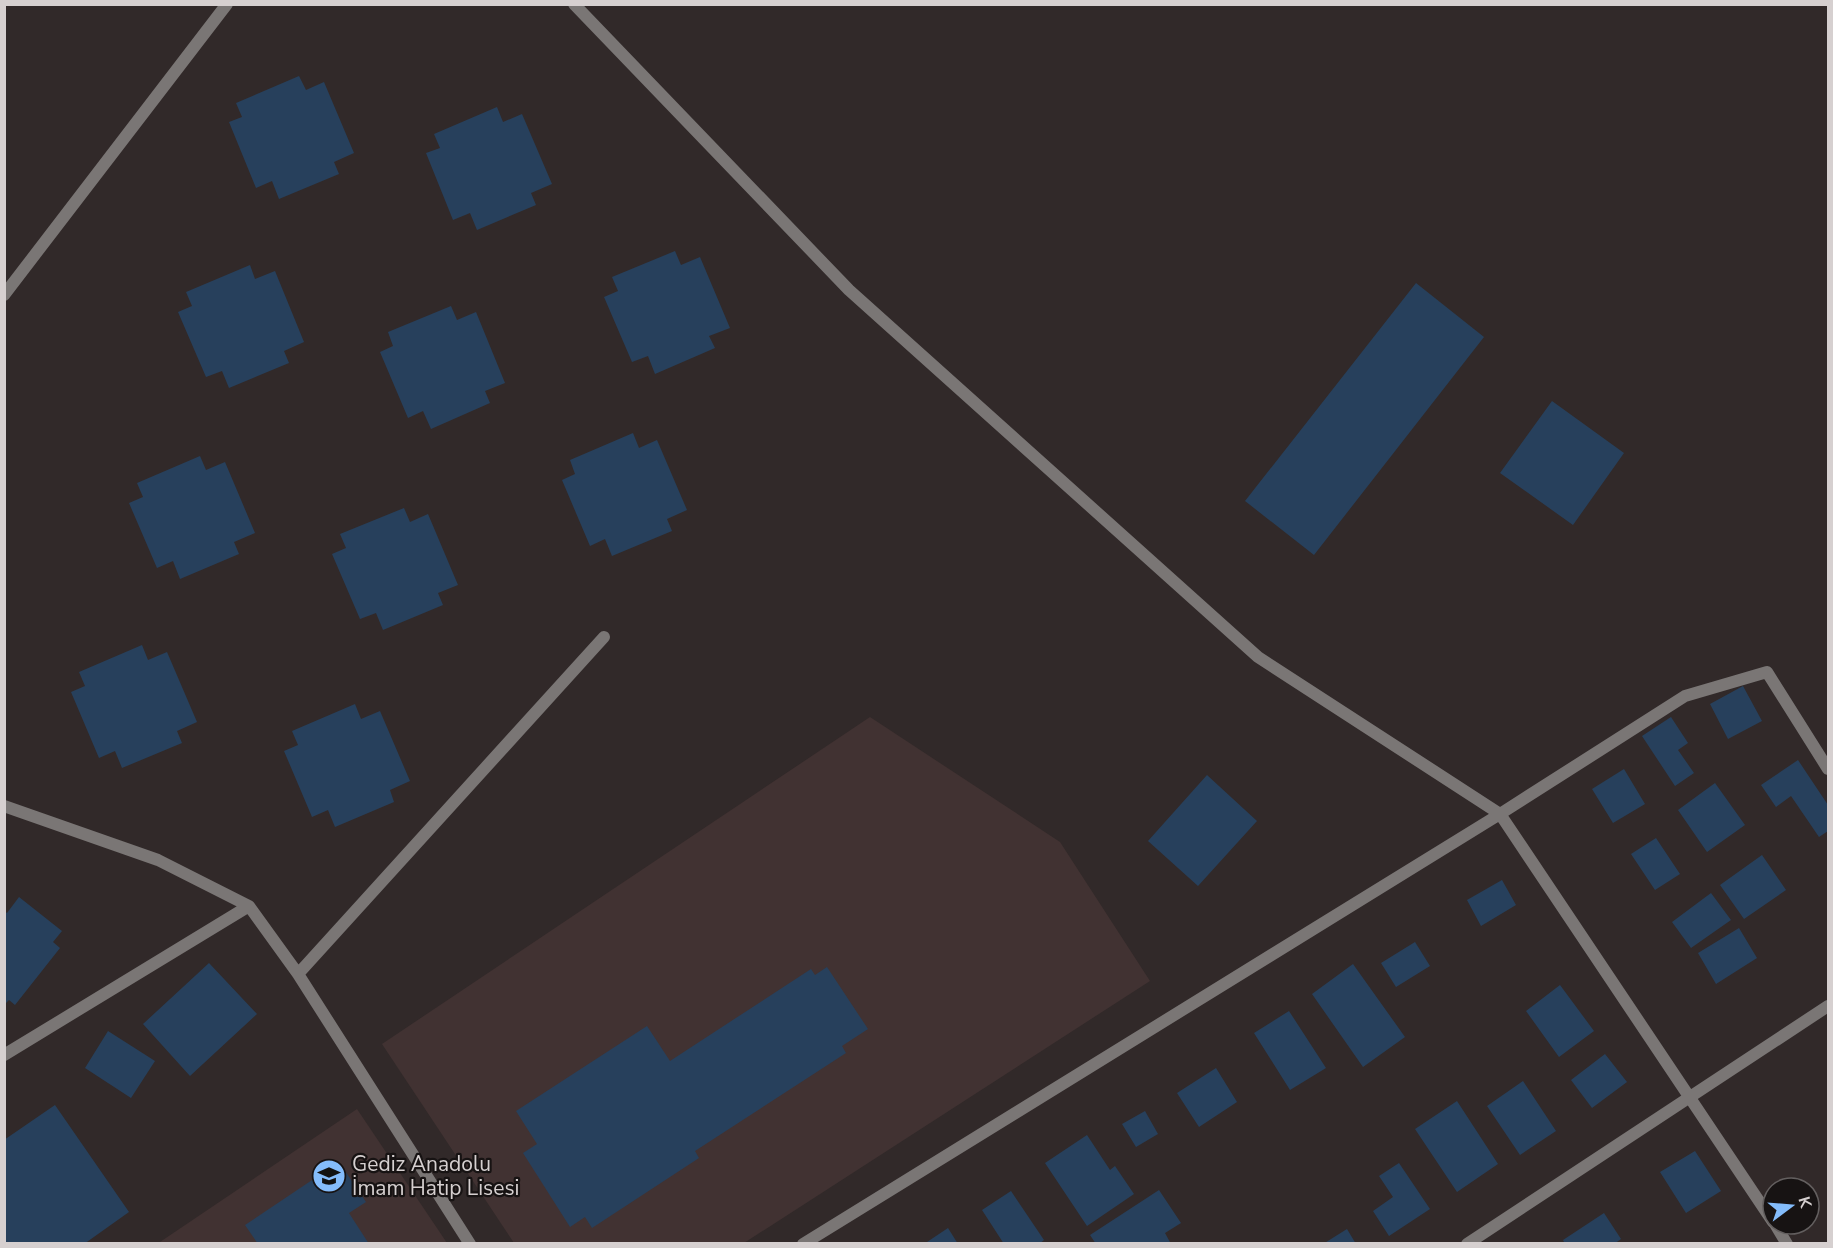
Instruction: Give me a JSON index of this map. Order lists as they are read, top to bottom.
{
  "places": {
    "school or university": ["Gediz Anadolu İmam Hatip Lisesi"]
  },
  "north": "right"
}
